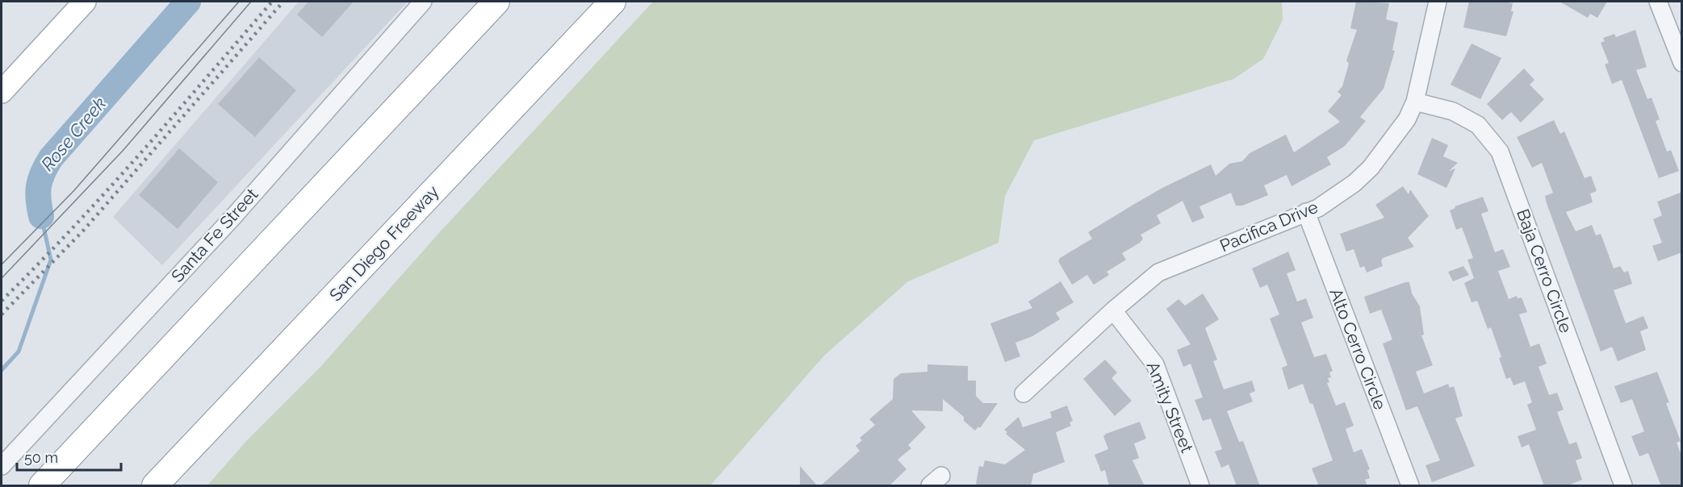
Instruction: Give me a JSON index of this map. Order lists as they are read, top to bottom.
{
  "streets": {
    "highway": ["San Diego Freeway"],
    "street": [
      "Pacifica Drive",
      "Santa Fe Street",
      "Baja Cerro Circle",
      "Alto Cerro Circle",
      "Amity Street"
    ]
  },
  "crossings": [
    ["Pacifica Drive", "Baja Cerro Circle"],
    ["Pacifica Drive", "Alto Cerro Circle"],
    ["Pacifica Drive", "Amity Street"]
  ],
  "water": ["Rose Creek"],
  "scale_bar": "50 m"
}
